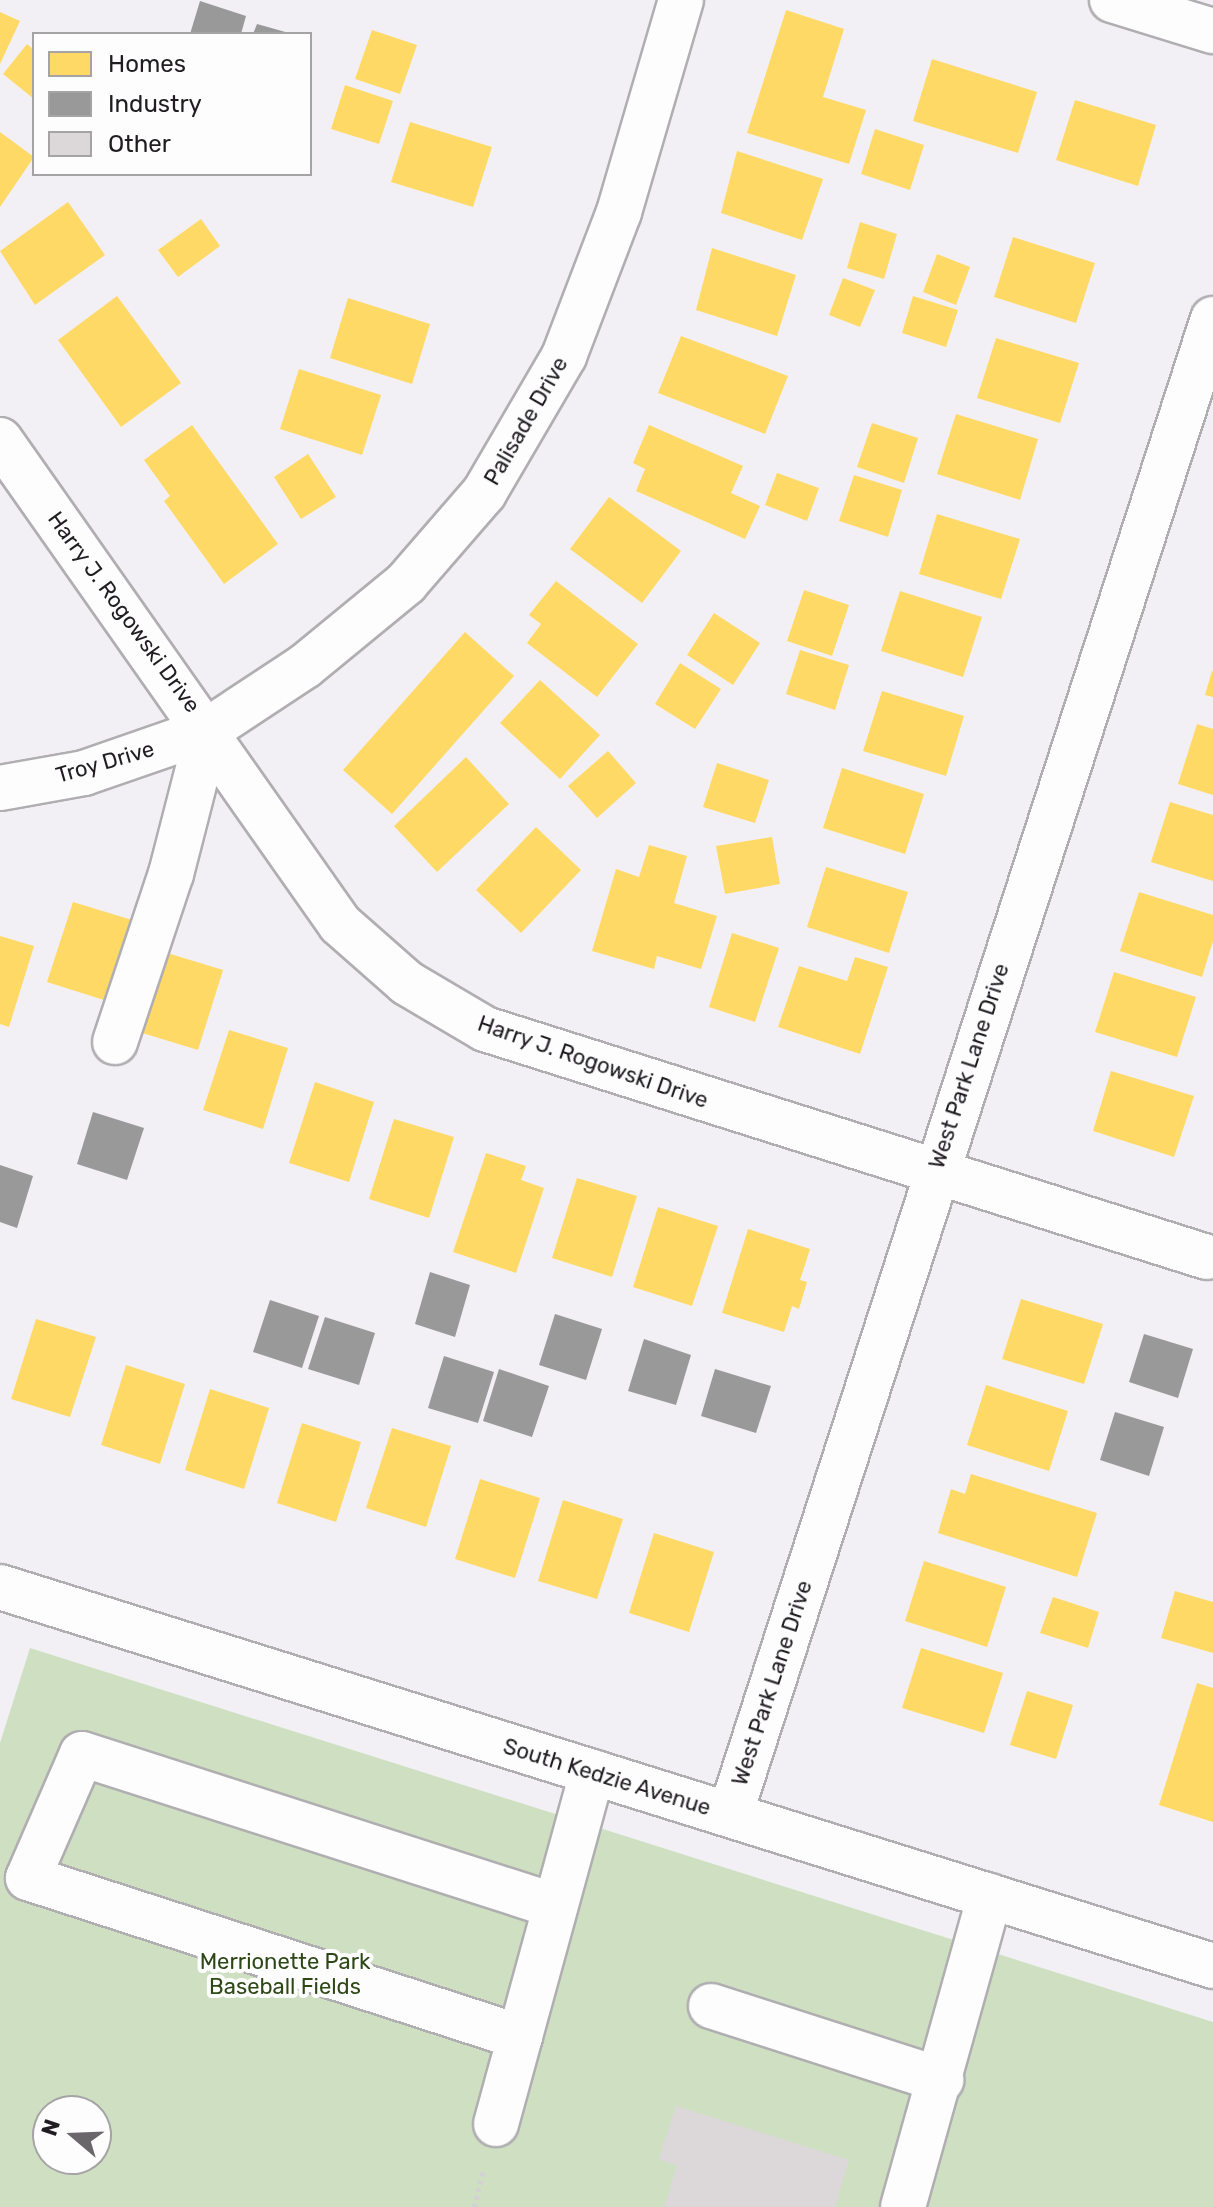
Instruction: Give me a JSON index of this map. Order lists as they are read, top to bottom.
{
  "streets": {
    "street": [
      "Palisade Drive",
      "Harry J. Rogowski Drive",
      "Troy Drive",
      "West Park Lane Drive",
      "South Kedzie Avenue"
    ]
  },
  "crossings": [
    ["Palisade Drive", "Harry J. Rogowski Drive"],
    ["Palisade Drive", "Troy Drive"],
    ["Harry J. Rogowski Drive", "Troy Drive"],
    ["Harry J. Rogowski Drive", "West Park Lane Drive"],
    ["West Park Lane Drive", "South Kedzie Avenue"]
  ],
  "parks": ["Merrionette Park Baseball Fields"],
  "legend": ["Homes", "Industry", "Other"],
  "north": "left"
}
